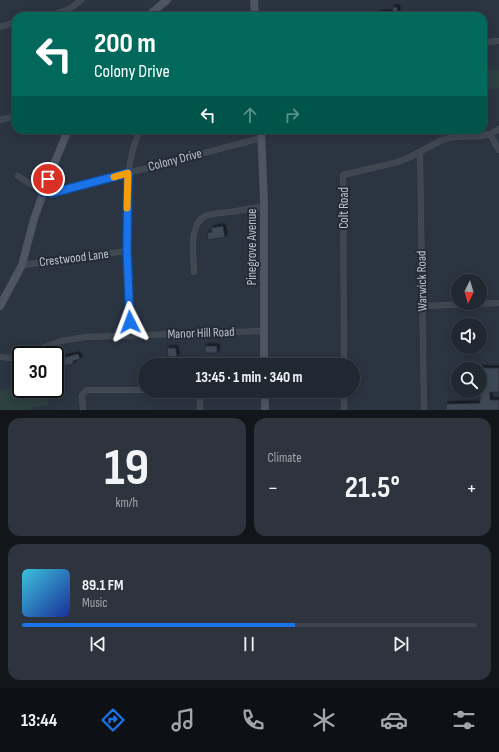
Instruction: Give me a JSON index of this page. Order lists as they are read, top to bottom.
{
  "streets": {
    "street": [
      "Colony Drive",
      "Colt Road",
      "Pinegrove Avenue",
      "Crestwood Lane",
      "Warwick Road",
      "Manor Hill Road"
    ]
  },
  "crossings": [
    ["Colony Drive", "Pinegrove Avenue"],
    ["Colt Road", "Warwick Road"],
    ["Pinegrove Avenue", "Manor Hill Road"]
  ],
  "north": "bottom",
  "page": {
    "turn": ["200 m", "Colony Drive"],
    "limit": "30",
    "trip": "13:45 · 1 min · 340 m",
    "tile": [
      ["19", "km/h"],
      "Climate"
    ],
    "heat": ["−", "21.5°", "+"],
    "song": ["89.1 FM", "Music"],
    "tabs": "13:44"
  }
}
